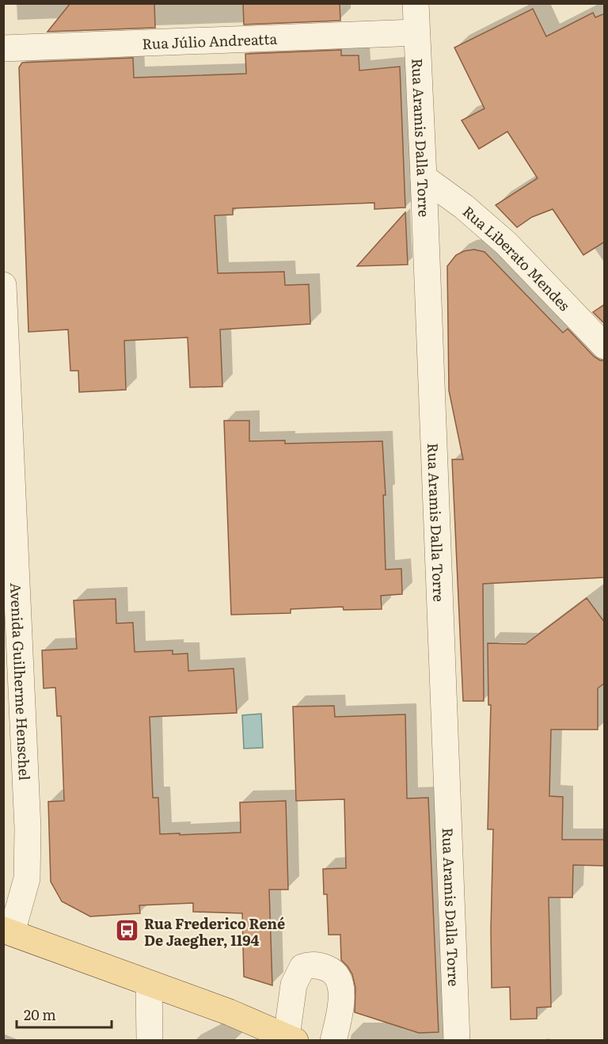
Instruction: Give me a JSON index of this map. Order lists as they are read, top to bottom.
{
  "streets": {
    "street": [
      "Rua Júlio Andreatta",
      "Rua Aramis Dalla Torre",
      "Rua Liberato Mendes",
      "Avenida Guilherme Henschel"
    ]
  },
  "crossings": [
    ["Rua Júlio Andreatta", "Rua Aramis Dalla Torre"],
    ["Rua Aramis Dalla Torre", "Rua Liberato Mendes"]
  ],
  "places": {
    "bus stop": ["Rua Frederico René De Jaegher, 1194"]
  },
  "scale_bar": "20 m"
}
